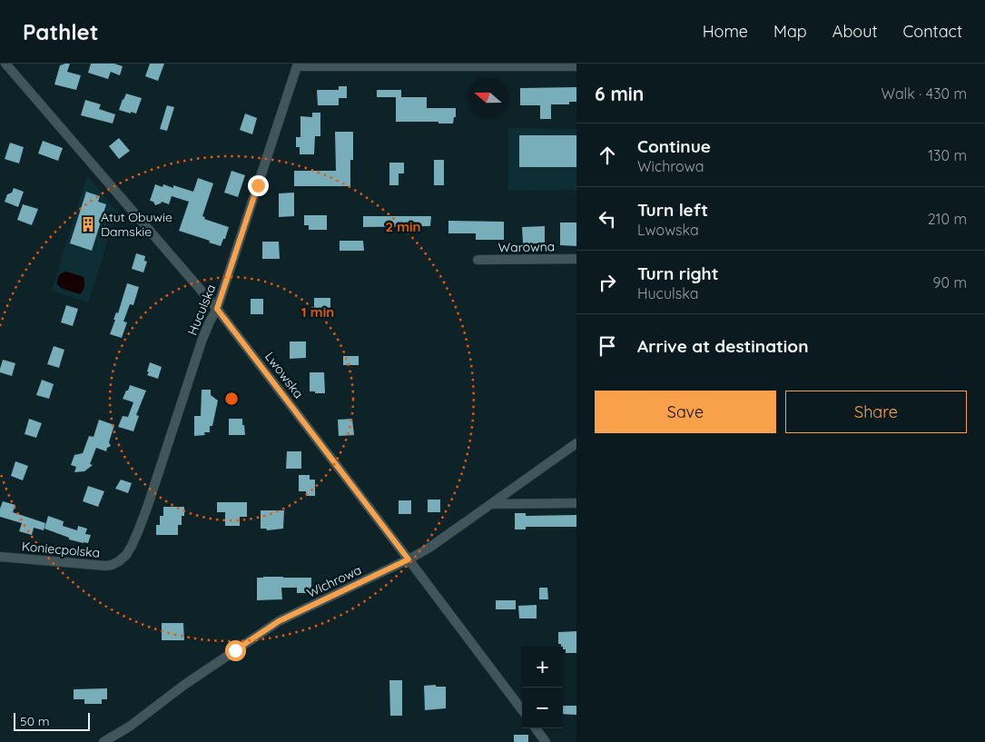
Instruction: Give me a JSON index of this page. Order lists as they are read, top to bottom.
{
  "streets": {
    "street": [
      "Warowna",
      "Huculska",
      "Lwowska",
      "Koniecpolska",
      "Wichrowa"
    ]
  },
  "crossings": [
    ["Huculska", "Lwowska"],
    ["Huculska", "Koniecpolska"],
    ["Lwowska", "Wichrowa"]
  ],
  "places": {
    "building": ["Atut Obuwie Damskie"]
  },
  "scale_bar": "50 m",
  "north": "left",
  "page": {
    "header": "Pathlet",
    "nav": [
      "Home",
      "Map",
      "About",
      "Contact"
    ],
    "heading": ["6 min", "Walk · 430 m"],
    "list": [
      ["Continue", "Wichrowa", "130 m"],
      ["Turn left", "Lwowska", "210 m"],
      ["Turn right", "Huculska", "90 m"],
      "Arrive at destination"
    ],
    "buttons": ["Save", "Share"],
    "map_buttons": ["+", "−"],
    "scale": "50 m"
  },
  "rings": ["2 min", "1 min"]
}
